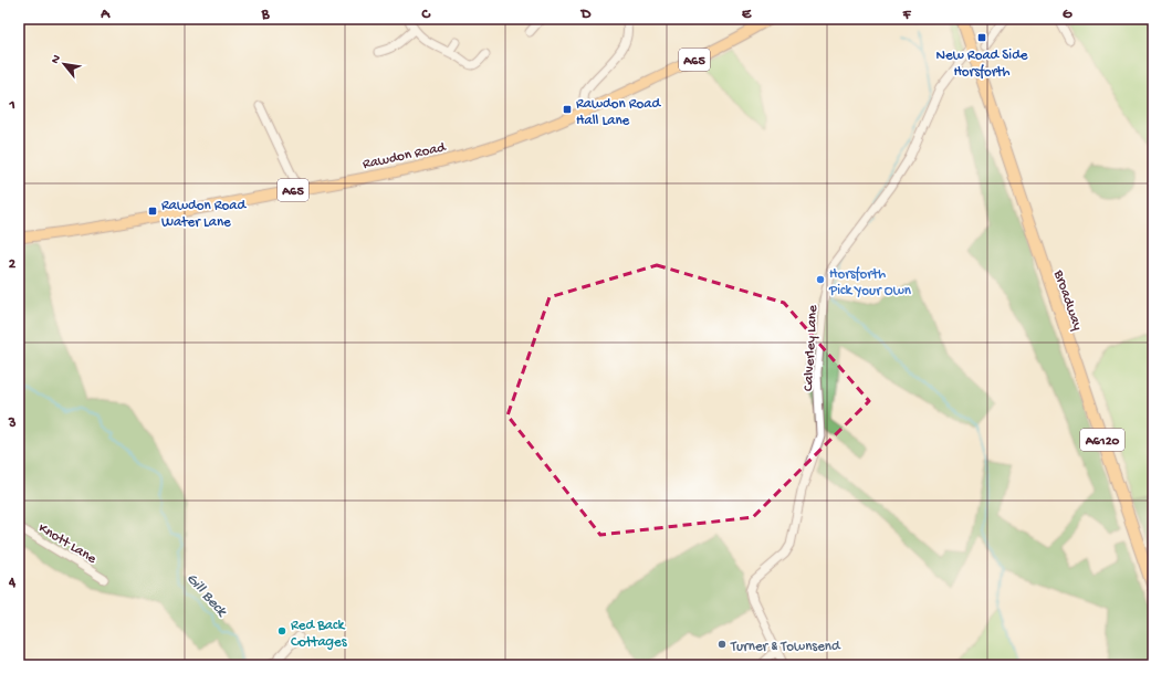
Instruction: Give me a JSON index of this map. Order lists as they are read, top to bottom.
{
  "streets": {
    "highway": ["Broadway", "A6120"],
    "main road": ["A65", "Rawdon Road"],
    "street": ["Calverley Lane", "Knott Lane"]
  },
  "crossings": [
    ["Broadway", "Calverley Lane"]
  ],
  "water": ["Gill Beck"],
  "places": {
    "transit": ["New Road Side Horsforth", "Rawdon Road Hall Lane", "Rawdon Road Water Lane"],
    "other": ["Horsforth Pick Your Own", "Red Back Cottages", "Turner & Townsend"]
  },
  "north": "top left",
  "grid": {
    "columns": [
      "A",
      "B",
      "C",
      "D",
      "E",
      "F",
      "G"
    ],
    "rows": [
      "1",
      "2",
      "3",
      "4"
    ]
  }
}
